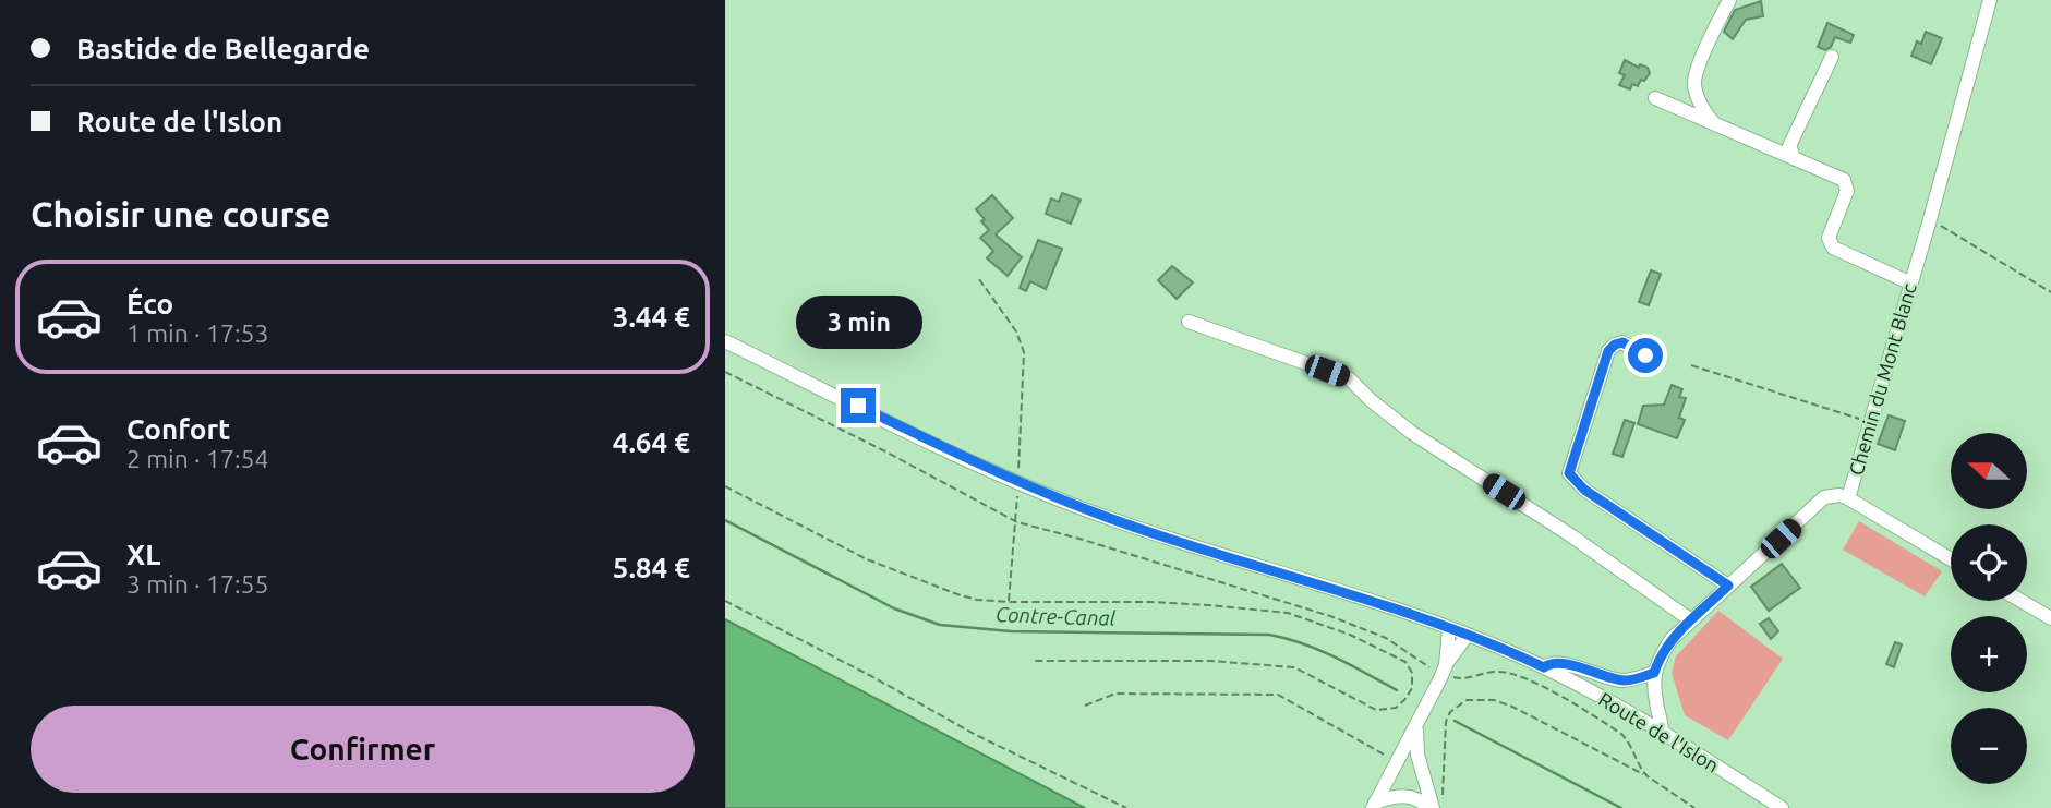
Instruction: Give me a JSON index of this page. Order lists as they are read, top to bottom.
{
  "streets": {
    "street": ["Chemin du Mont Blanc", "Route de l'Islon"]
  },
  "water": ["Contre-Canal"],
  "north": "left",
  "page": {
    "banner": ["Bastide de Bellegarde", "Route de l'Islon"],
    "heading": "Choisir une course",
    "list": [
      {
        "name": "Éco",
        "note": "1 min · 17:53",
        "value": "3.44 €"
      },
      {
        "name": "Confort",
        "note": "2 min · 17:54",
        "value": "4.64 €"
      },
      {
        "name": "XL",
        "note": "3 min · 17:55",
        "value": "5.84 €"
      }
    ],
    "bubble": "3 min",
    "map_buttons": ["+", "−"],
    "buttons": "Confirmer"
  }
}
